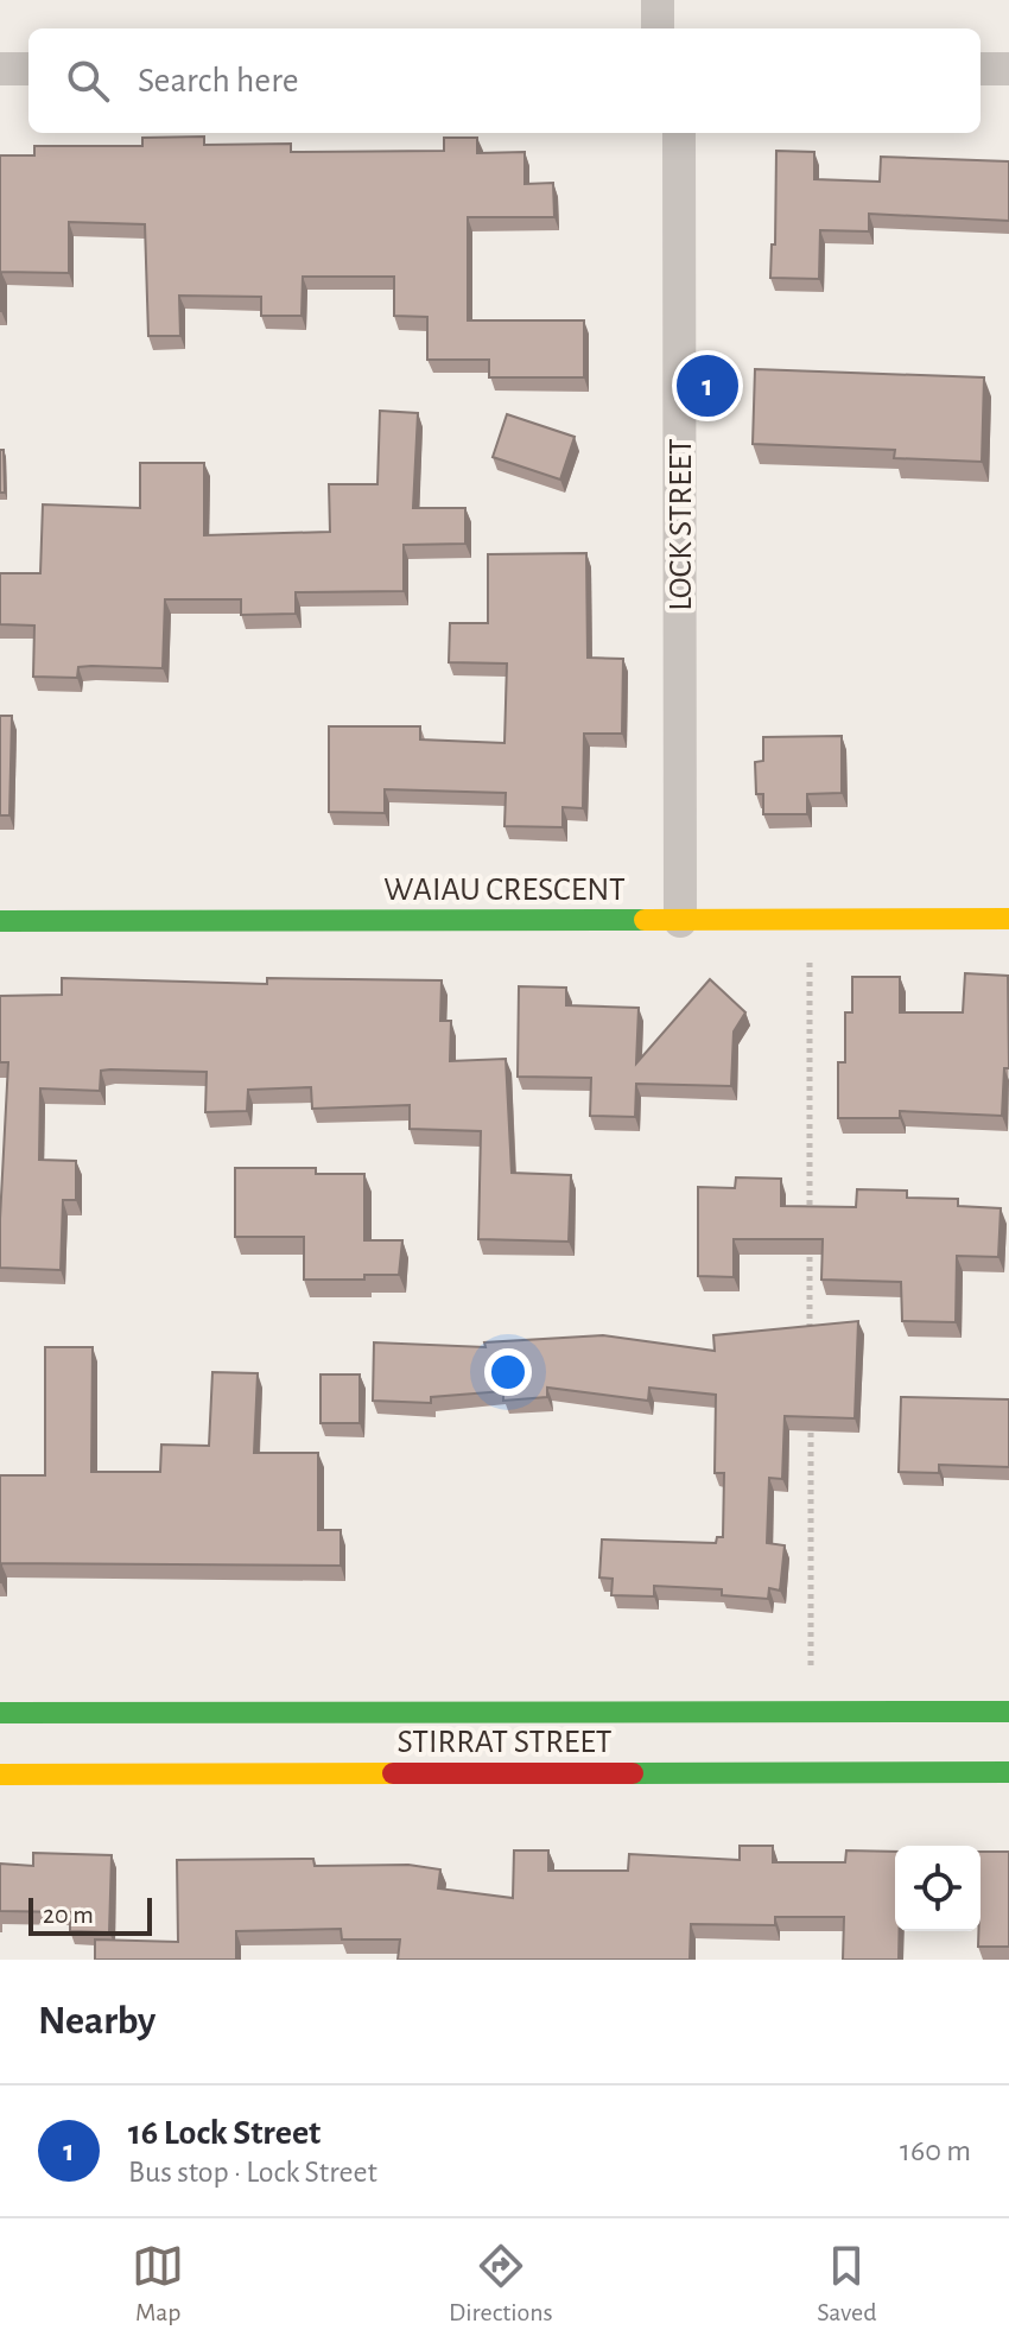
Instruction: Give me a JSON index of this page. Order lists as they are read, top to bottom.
{
  "streets": {
    "street": ["LOCK STREET", "WAIAU CRESCENT", "STIRRAT STREET"]
  },
  "crossings": [
    ["LOCK STREET", "WAIAU CRESCENT"]
  ],
  "scale_bar": "20 m",
  "page": {
    "search": "Search here",
    "pins": "1",
    "scale": "20 m",
    "heading": "Nearby",
    "list": [
      {
        "mark": "1",
        "name": "16 Lock Street",
        "note": "Bus stop · Lock Street",
        "value": "160 m"
      }
    ],
    "nav": ["Map", "Directions", "Saved"]
  }
}
